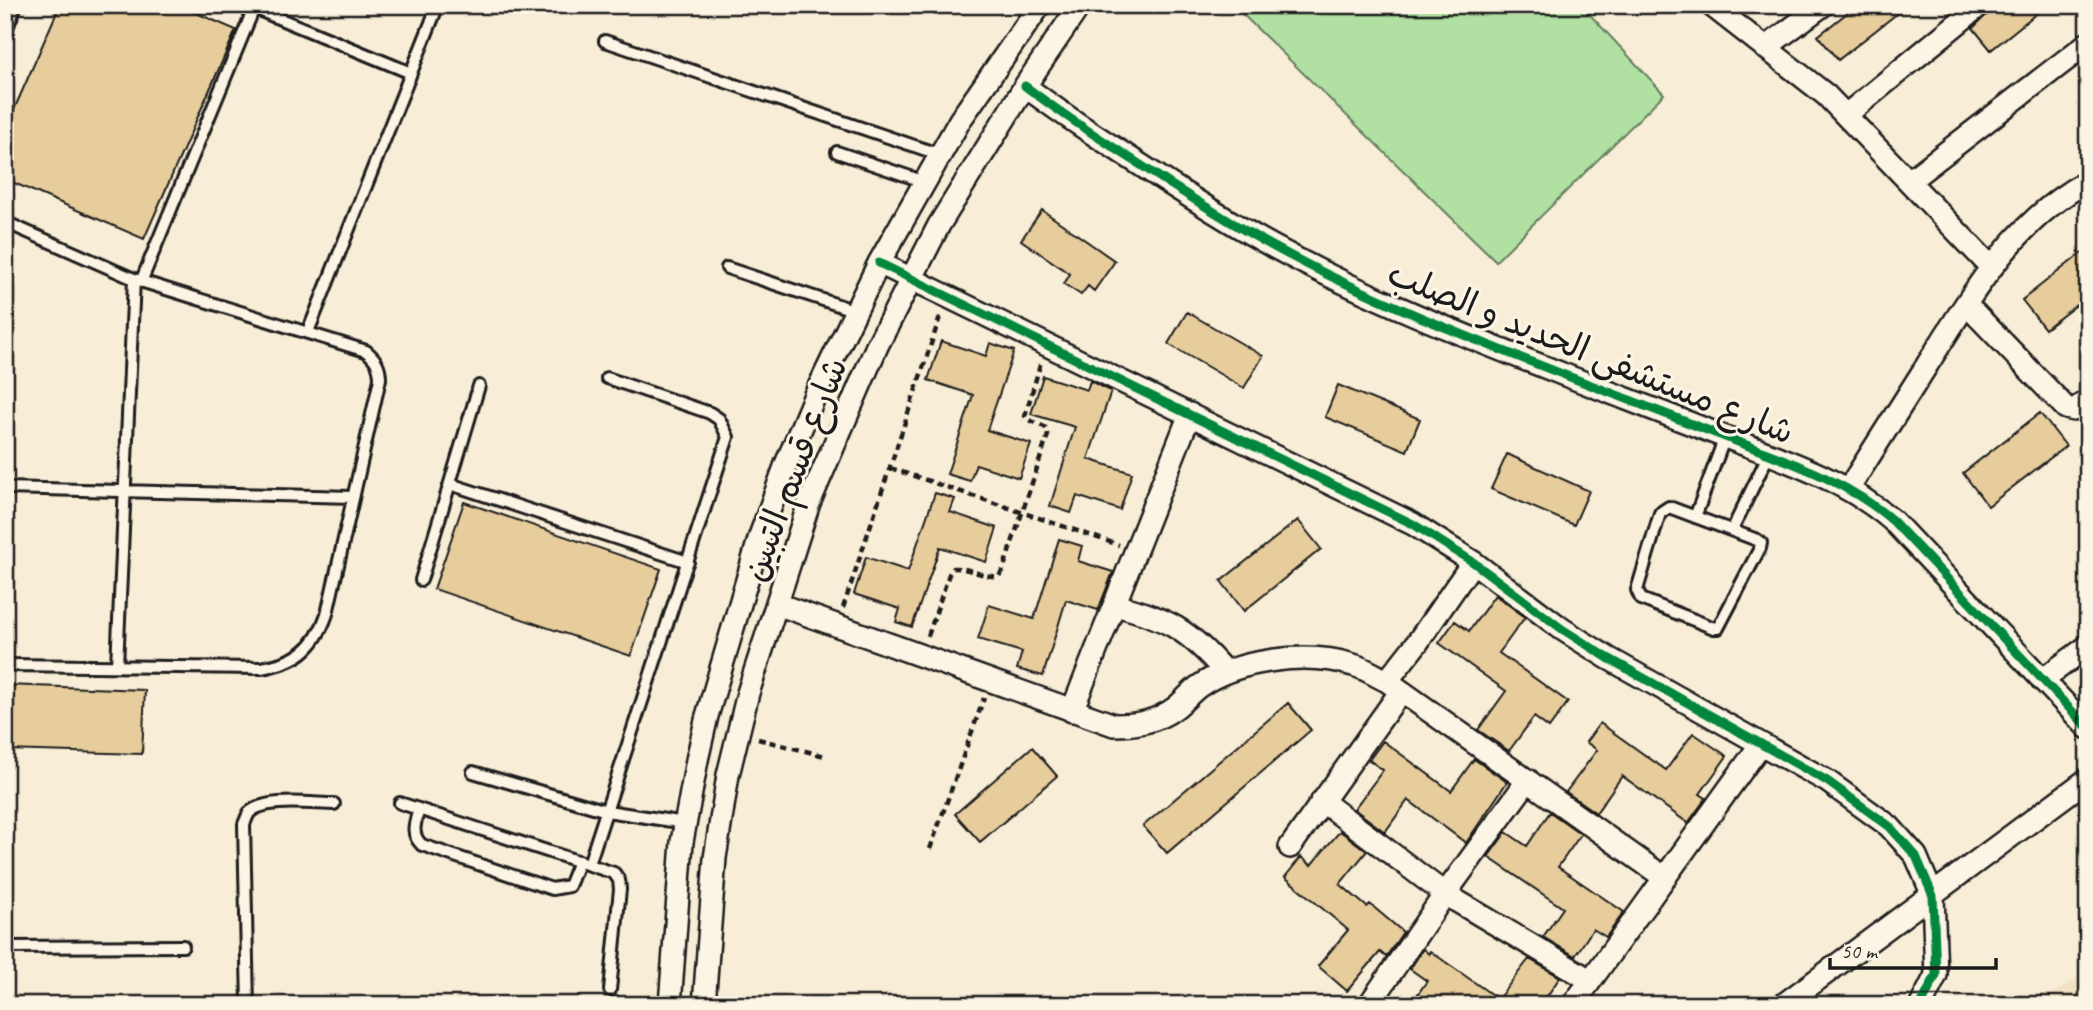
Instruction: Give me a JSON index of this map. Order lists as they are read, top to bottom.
{
  "streets": {
    "street": ["شارع مستشفى الحديد و الصلب", "شارع قسم التبين"]
  },
  "crossings": [
    ["شارع مستشفى الحديد و الصلب", "شارع قسم التبين"]
  ],
  "scale_bar": "50 m"
}
